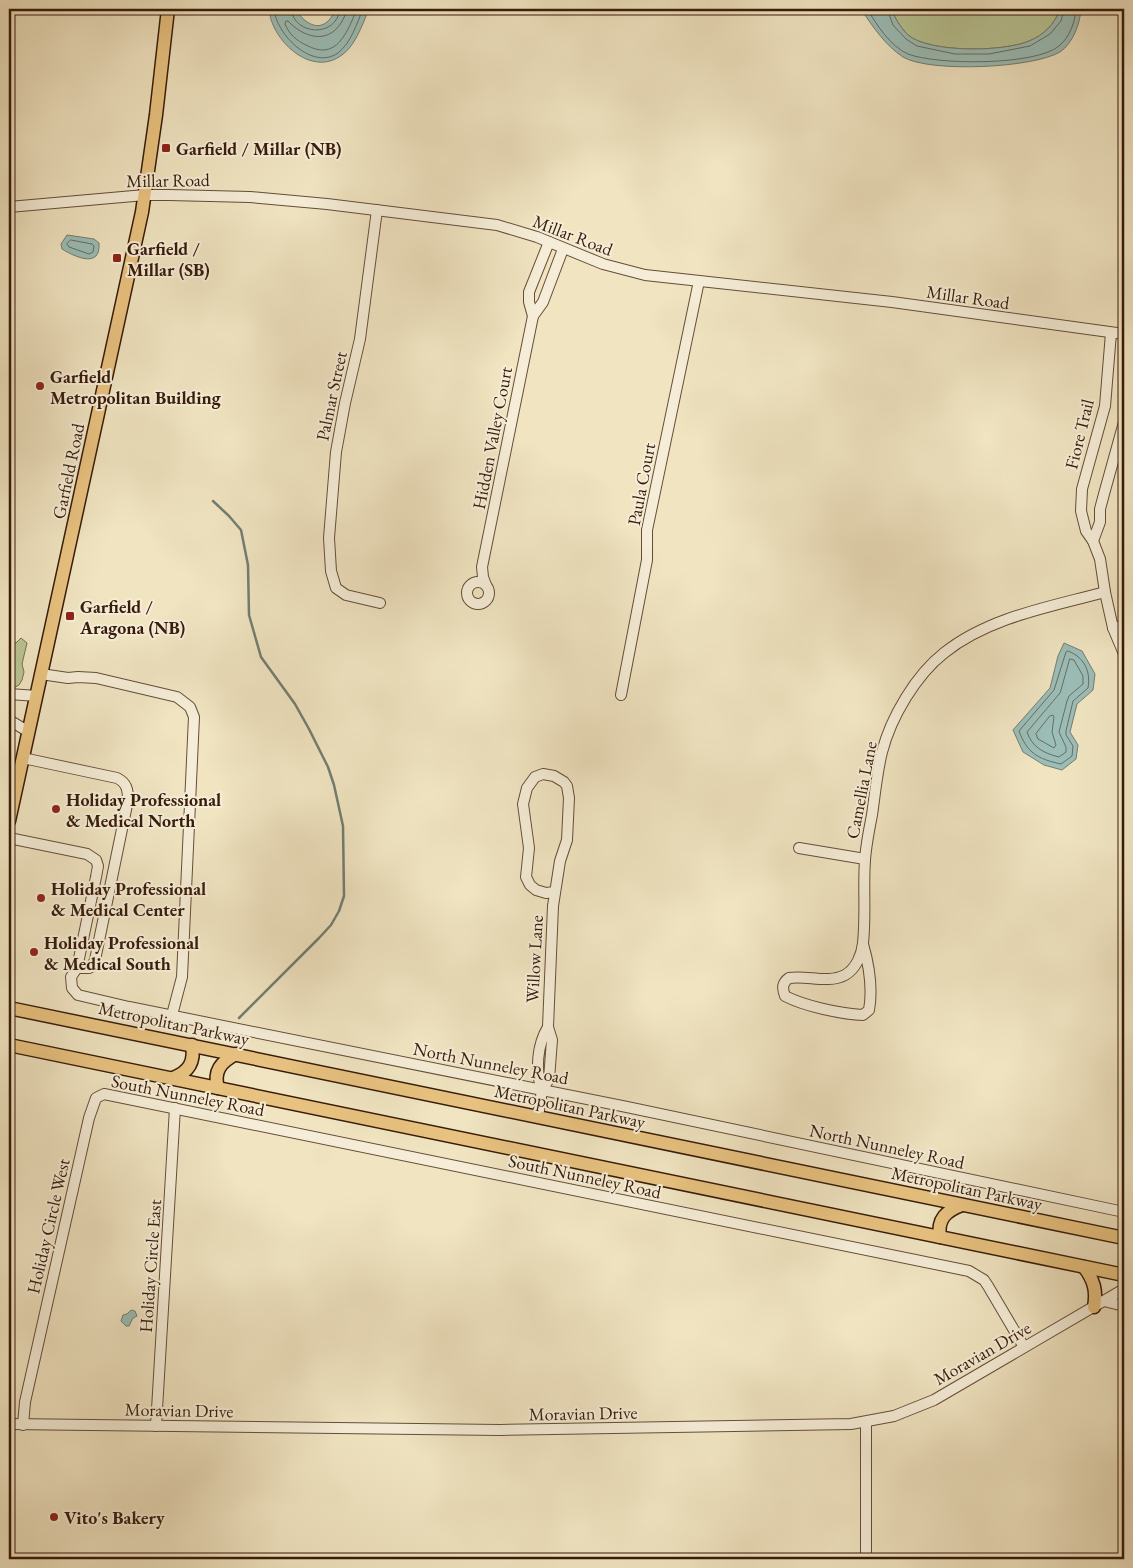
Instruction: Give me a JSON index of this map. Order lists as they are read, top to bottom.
{
  "streets": {
    "main road": ["Garfield Road", "Metropolitan Parkway"],
    "street": [
      "Millar Road",
      "Palmar Street",
      "Fiore Trail",
      "Hidden Valley Court",
      "Paula Court",
      "Camellia Lane",
      "Willow Lane",
      "North Nunneley Road",
      "South Nunneley Road",
      "Holiday Circle West",
      "Holiday Circle East",
      "Moravian Drive"
    ]
  },
  "crossings": [
    ["Millar Road", "Palmar Street"],
    ["Millar Road", "Fiore Trail"],
    ["Millar Road", "Hidden Valley Court"],
    ["Millar Road", "Garfield Road"],
    ["Millar Road", "Paula Court"],
    ["Fiore Trail", "Camellia Lane"],
    ["Willow Lane", "Metropolitan Parkway"],
    ["Willow Lane", "North Nunneley Road"],
    ["South Nunneley Road", "Holiday Circle West"],
    ["South Nunneley Road", "Holiday Circle East"],
    ["South Nunneley Road", "Moravian Drive"],
    ["Holiday Circle West", "Moravian Drive"],
    ["Holiday Circle East", "Moravian Drive"]
  ],
  "places": {
    "transit": ["Garfield / Millar (NB)", "Garfield / Millar (SB)", "Garfield / Aragona (NB)"],
    "other": [
      "Garfield Metropolitan Building",
      "Holiday Professional & Medical North",
      "Holiday Professional & Medical Center",
      "Holiday Professional & Medical South",
      "Vito's Bakery"
    ]
  }
}
